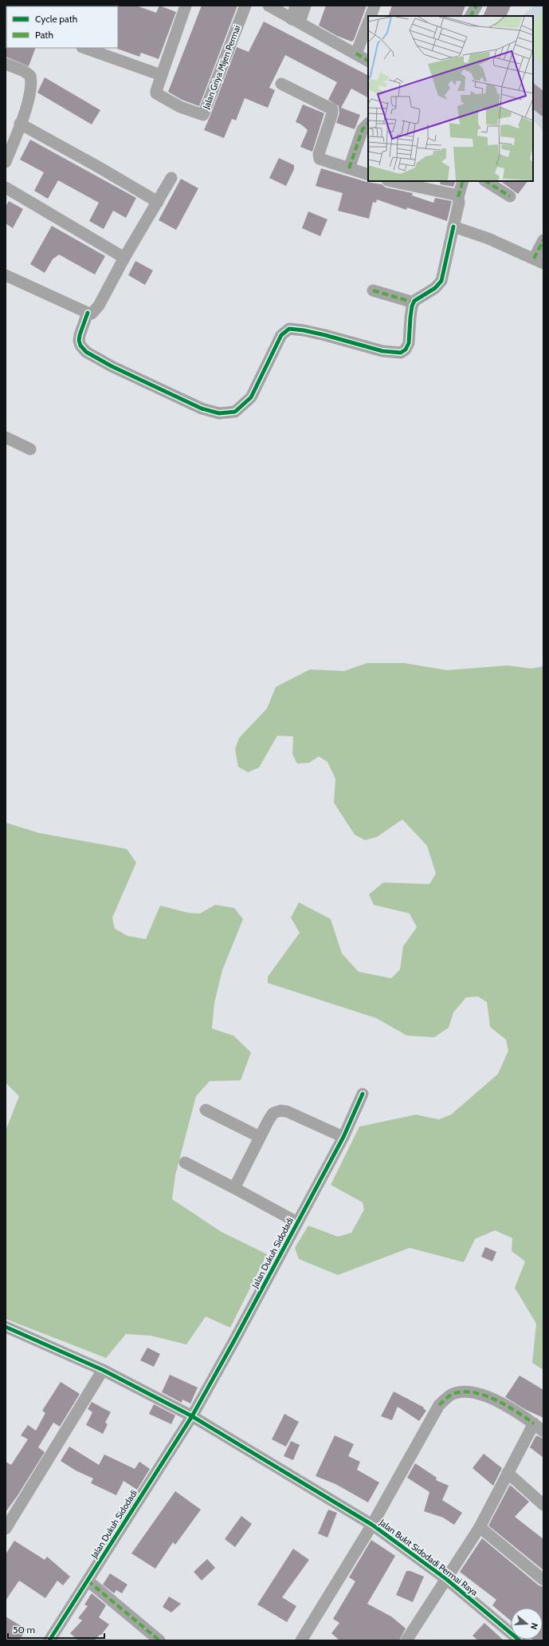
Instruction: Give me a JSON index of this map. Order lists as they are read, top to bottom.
{
  "streets": {
    "street": ["Jalan Griya Mijen Permai", "Jalan Dukuh Sidodadi", "Jalan Bukit Sidodadi Permai Raya"]
  },
  "legend": ["Cycle path", "Path"],
  "scale_bar": "50 m",
  "north": "right"
}
